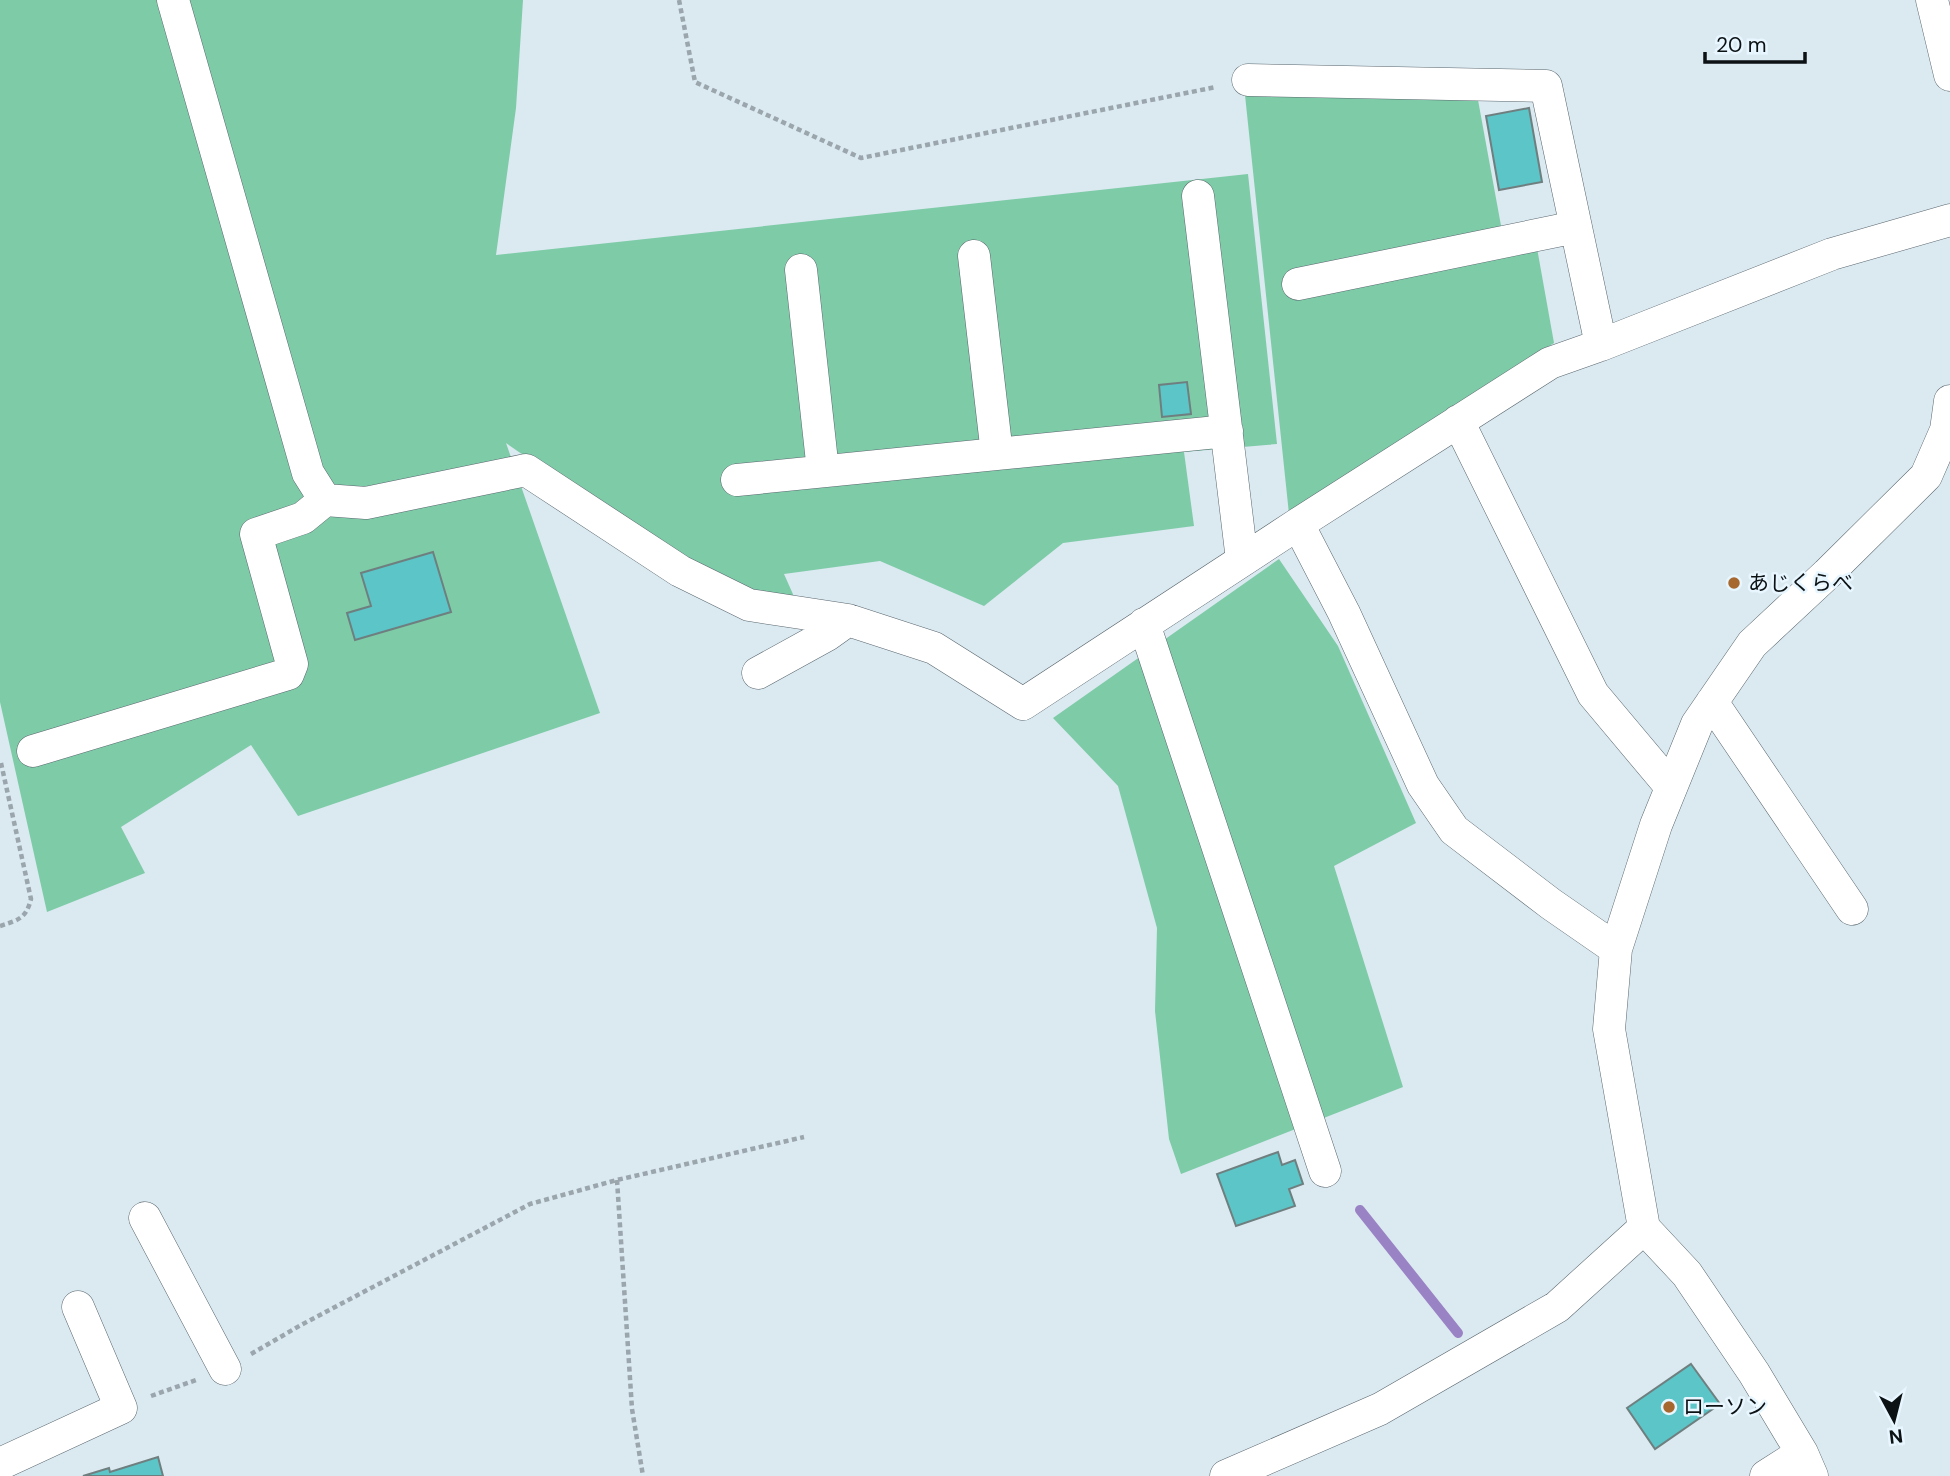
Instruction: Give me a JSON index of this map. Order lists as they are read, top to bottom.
{
  "places": ["あじくらべ", "ローソン"],
  "scale_bar": "20 m",
  "north": "bottom"
}
